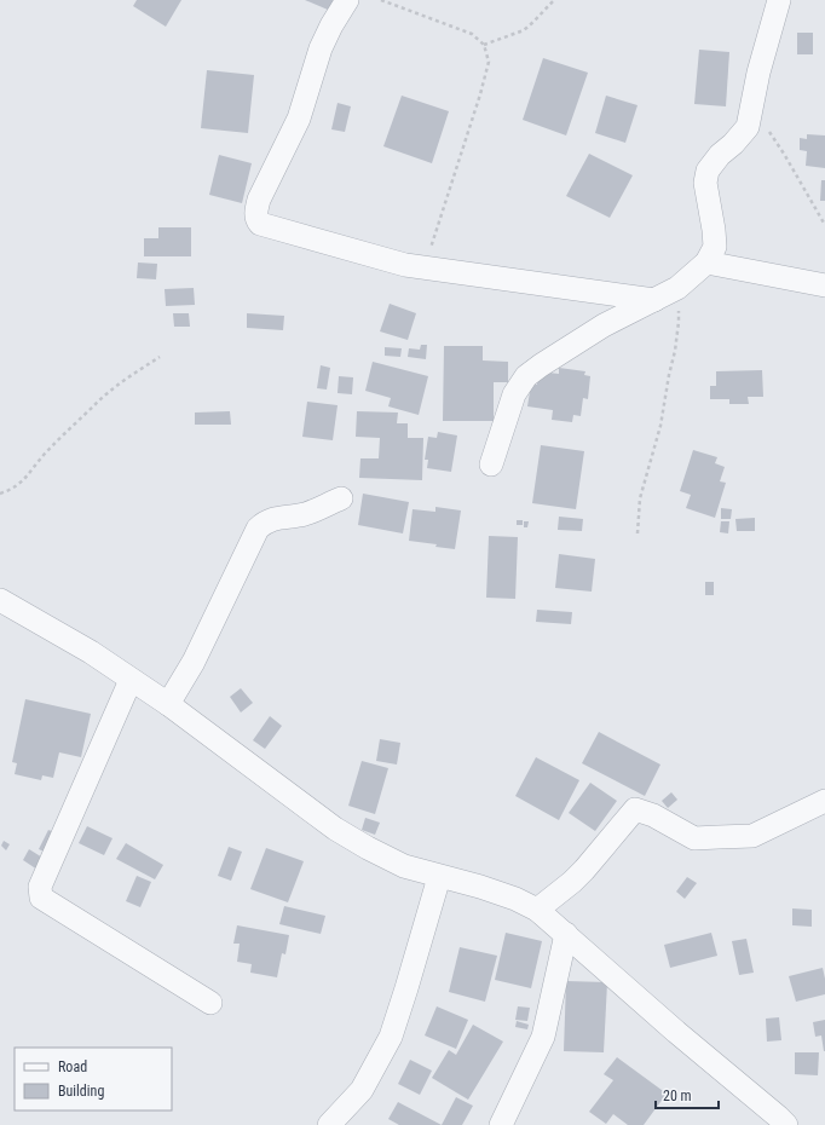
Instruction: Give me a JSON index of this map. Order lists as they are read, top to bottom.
{
  "legend": ["Road", "Building"],
  "scale_bar": "20 m"
}
